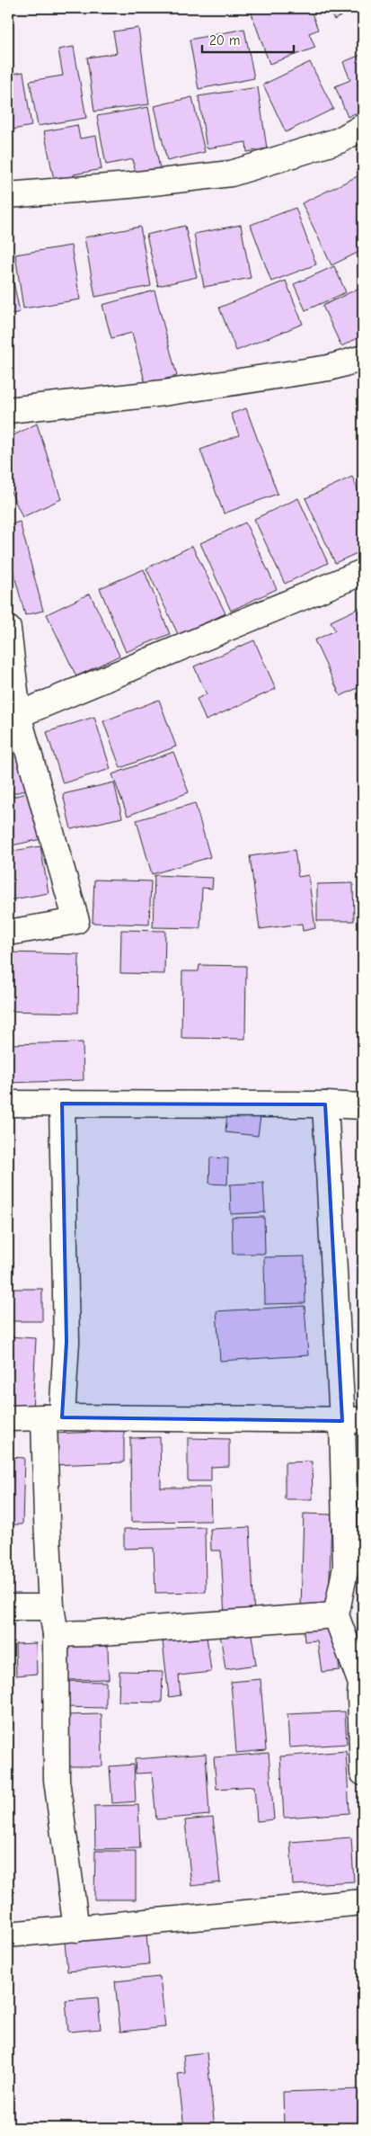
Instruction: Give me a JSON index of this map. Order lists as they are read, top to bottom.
{
  "scale_bar": "20 m"
}
